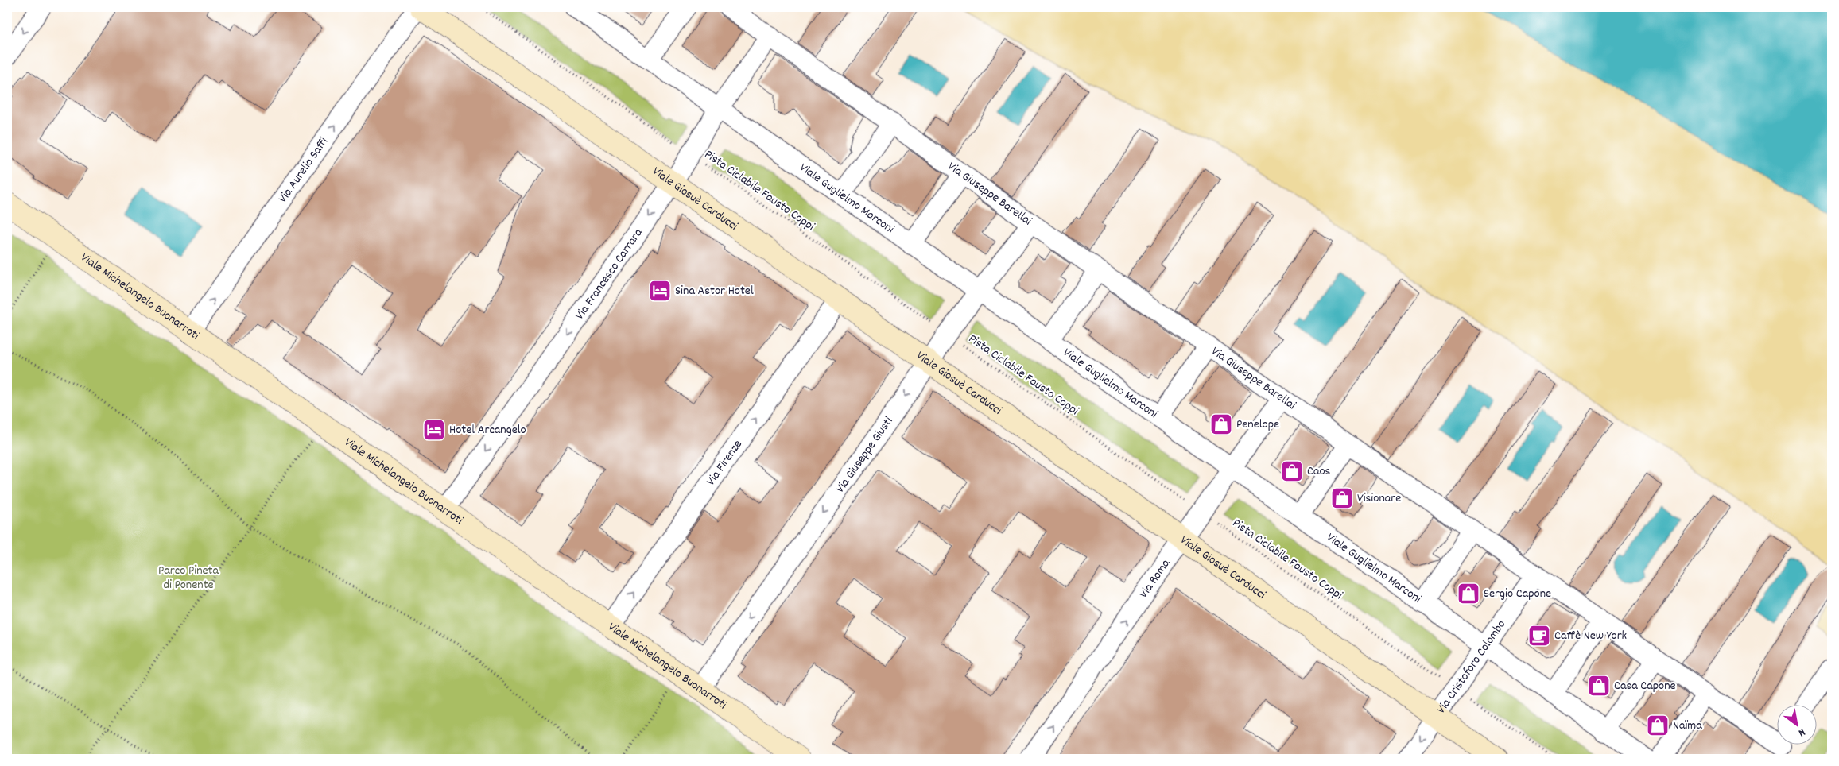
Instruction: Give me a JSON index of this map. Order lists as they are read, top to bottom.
{
  "streets": {
    "street": [
      "Via Aurelio Saffi",
      "Via Giuseppe Barellai",
      "Viale Giosuè Carducci",
      "Viale Guglielmo Marconi",
      "Via Francesco Carrara",
      "Viale Michelangelo Buonarroti",
      "Via Giuseppe Giusti",
      "Via Firenze",
      "Via Roma",
      "Via Cristoforo Colombo"
    ],
    "path": ["Pista Ciclabile Fausto Coppi"]
  },
  "crossings": [
    ["Via Aurelio Saffi", "Viale Michelangelo Buonarroti"],
    ["Pista Ciclabile Fausto Coppi", "Via Francesco Carrara"],
    ["Pista Ciclabile Fausto Coppi", "Via Giuseppe Giusti"],
    ["Pista Ciclabile Fausto Coppi", "Via Roma"],
    ["Pista Ciclabile Fausto Coppi", "Via Cristoforo Colombo"],
    ["Via Giuseppe Barellai", "Via Francesco Carrara"],
    ["Via Giuseppe Barellai", "Via Giuseppe Giusti"],
    ["Via Giuseppe Barellai", "Via Roma"],
    ["Via Giuseppe Barellai", "Via Cristoforo Colombo"],
    ["Viale Giosuè Carducci", "Via Francesco Carrara"],
    ["Viale Giosuè Carducci", "Via Giuseppe Giusti"],
    ["Viale Giosuè Carducci", "Via Firenze"],
    ["Viale Giosuè Carducci", "Via Roma"],
    ["Viale Giosuè Carducci", "Via Cristoforo Colombo"],
    ["Viale Guglielmo Marconi", "Via Francesco Carrara"],
    ["Viale Guglielmo Marconi", "Via Giuseppe Giusti"],
    ["Viale Guglielmo Marconi", "Via Roma"],
    ["Viale Guglielmo Marconi", "Via Cristoforo Colombo"],
    ["Via Francesco Carrara", "Viale Michelangelo Buonarroti"],
    ["Viale Michelangelo Buonarroti", "Via Giuseppe Giusti"],
    ["Viale Michelangelo Buonarroti", "Via Firenze"]
  ],
  "one_way": [
    "Via Aurelio Saffi",
    "Via Francesco Carrara",
    "Via Giuseppe Giusti",
    "Via Firenze",
    "Via Roma"
  ],
  "parks": ["Parco Pineta di Ponente"],
  "places": {
    "hotel": ["Sina Astor Hotel", "Hotel Arcangelo"],
    "shop": [
      "Penelope",
      "Caos",
      "Visionare",
      "Sergio Capone",
      "Casa Capone",
      "Naïma"
    ],
    "cafe": ["Caffè New York"]
  },
  "north": "bottom right"
}
